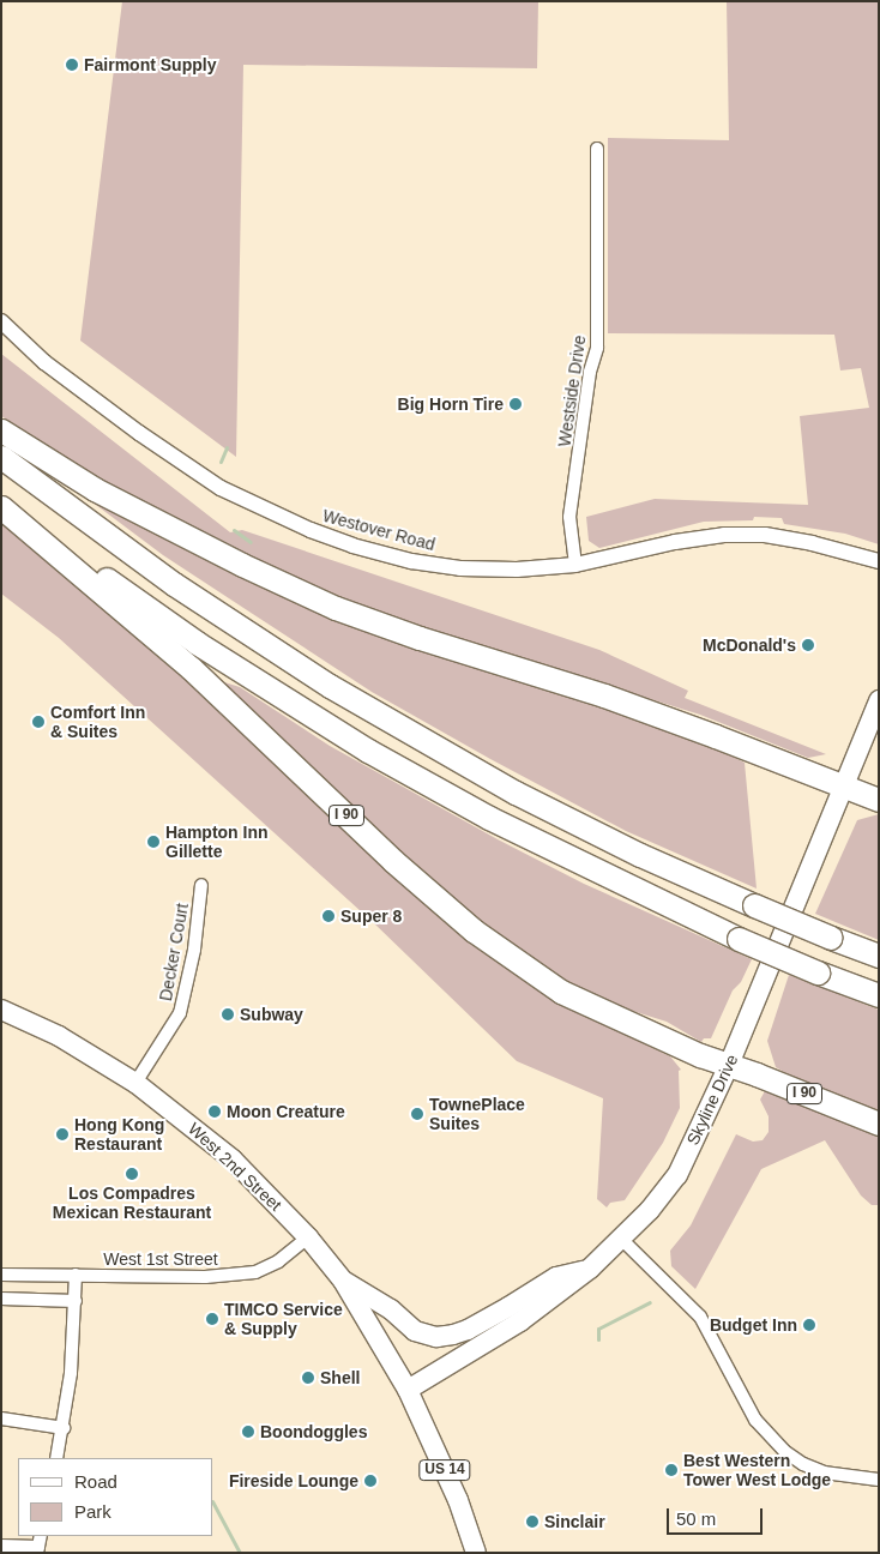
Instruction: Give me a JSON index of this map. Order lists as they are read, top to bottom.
{
  "streets": {
    "highway": ["I 90"],
    "main road": ["Skyline Drive", "West 2nd Street", "US 14"],
    "street": [
      "Westside Drive",
      "Westover Road",
      "Decker Court",
      "West 1st Street"
    ]
  },
  "crossings": [
    ["Westside Drive", "Westover Road"],
    ["I 90", "Skyline Drive"],
    ["Decker Court", "West 2nd Street"],
    ["Skyline Drive", "West 2nd Street"],
    ["Skyline Drive", "US 14"],
    ["West 2nd Street", "West 1st Street"],
    ["West 2nd Street", "US 14"]
  ],
  "places": [
    "Fairmont Supply",
    "Big Horn Tire",
    "McDonald's",
    "Comfort Inn & Suites",
    "Hampton Inn Gillette",
    "Super 8",
    "Subway",
    "Moon Creature",
    "TownePlace Suites",
    "Hong Kong Restaurant",
    "Los Compadres Mexican Restaurant",
    "TIMCO Service & Supply",
    "Budget Inn",
    "Shell",
    "Boondoggles",
    "Best Western Tower West Lodge",
    "Fireside Lounge",
    "Sinclair"
  ],
  "legend": ["Road", "Park"],
  "scale_bar": "50 m"
}
